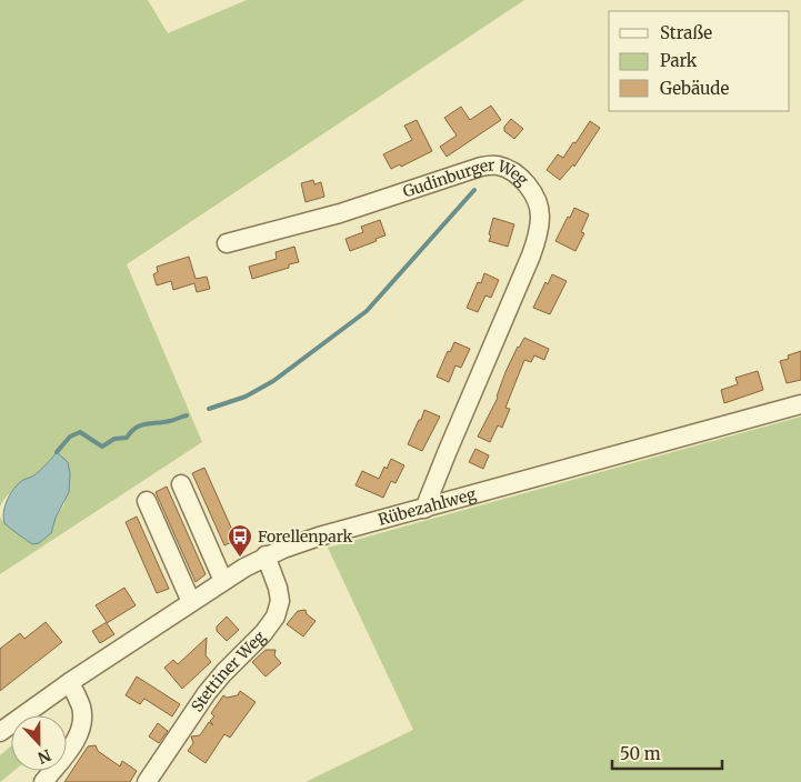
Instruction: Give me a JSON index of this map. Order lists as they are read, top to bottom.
{
  "streets": {
    "street": ["Gudinburger Weg", "Rübezahlweg", "Stettiner Weg"]
  },
  "crossings": [
    ["Gudinburger Weg", "Rübezahlweg"],
    ["Rübezahlweg", "Stettiner Weg"]
  ],
  "places": {
    "bus stop": ["Forellenpark"]
  },
  "legend": ["Straße", "Park", "Gebäude"],
  "scale_bar": "50 m",
  "north": "bottom"
}
